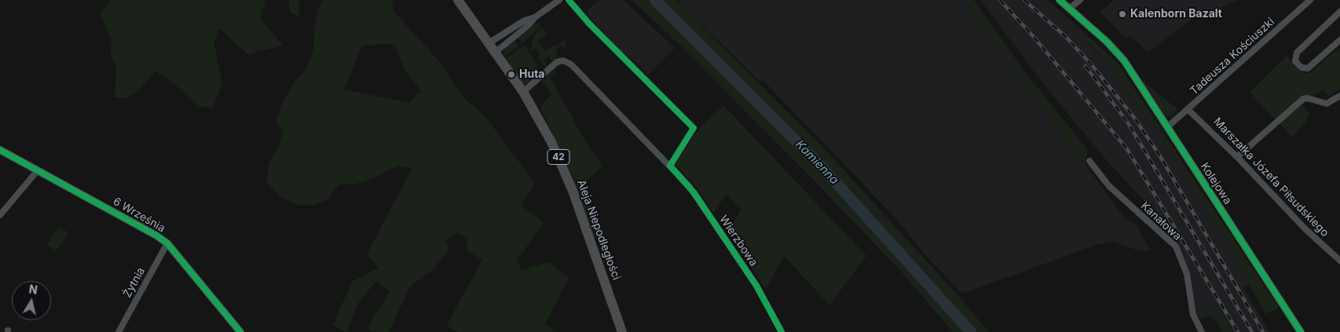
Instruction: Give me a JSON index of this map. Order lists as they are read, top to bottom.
{
  "streets": {
    "main road": ["42", "Aleja Niepodległości"],
    "street": [
      "Tadeusza Kościuszki",
      "Marszałka Józefa Piłsudskiego",
      "Kolejowa",
      "6 Września",
      "Kanałowa",
      "Wierzbowa",
      "Żytnia"
    ]
  },
  "crossings": [
    ["Tadeusza Kościuszki", "Marszałka Józefa Piłsudskiego"],
    ["Tadeusza Kościuszki", "Kolejowa"],
    ["6 Września", "Żytnia"],
    ["Aleja Niepodległości", "Wierzbowa"]
  ],
  "water": ["Kamienna"],
  "places": ["Kalenborn Bazalt", "Huta"],
  "north": "top"
}
